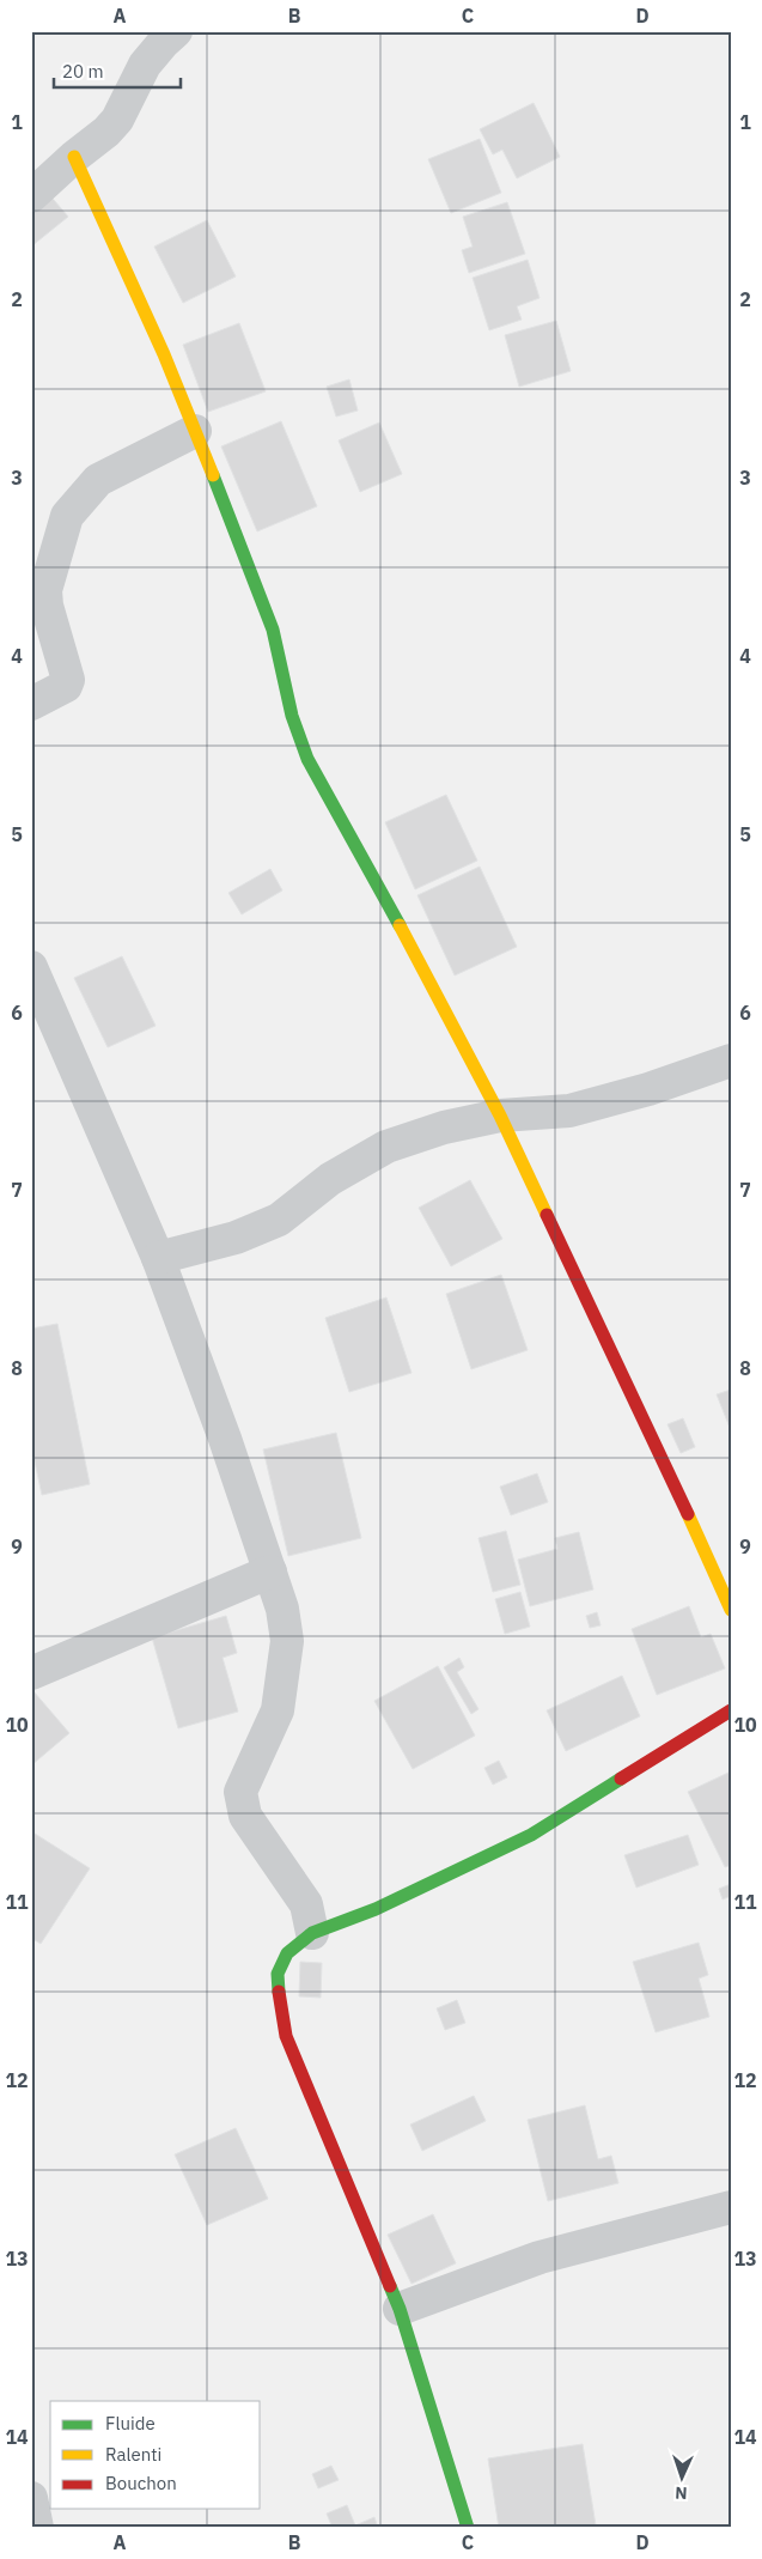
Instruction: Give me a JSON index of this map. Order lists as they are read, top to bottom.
{
  "legend": ["Fluide", "Ralenti", "Bouchon"],
  "scale_bar": "20 m",
  "north": "bottom",
  "grid": {
    "columns": [
      "A",
      "B",
      "C",
      "D"
    ],
    "rows": [
      "1",
      "2",
      "3",
      "4",
      "5",
      "6",
      "7",
      "8",
      "9",
      "10",
      "11",
      "12",
      "13",
      "14"
    ]
  }
}
